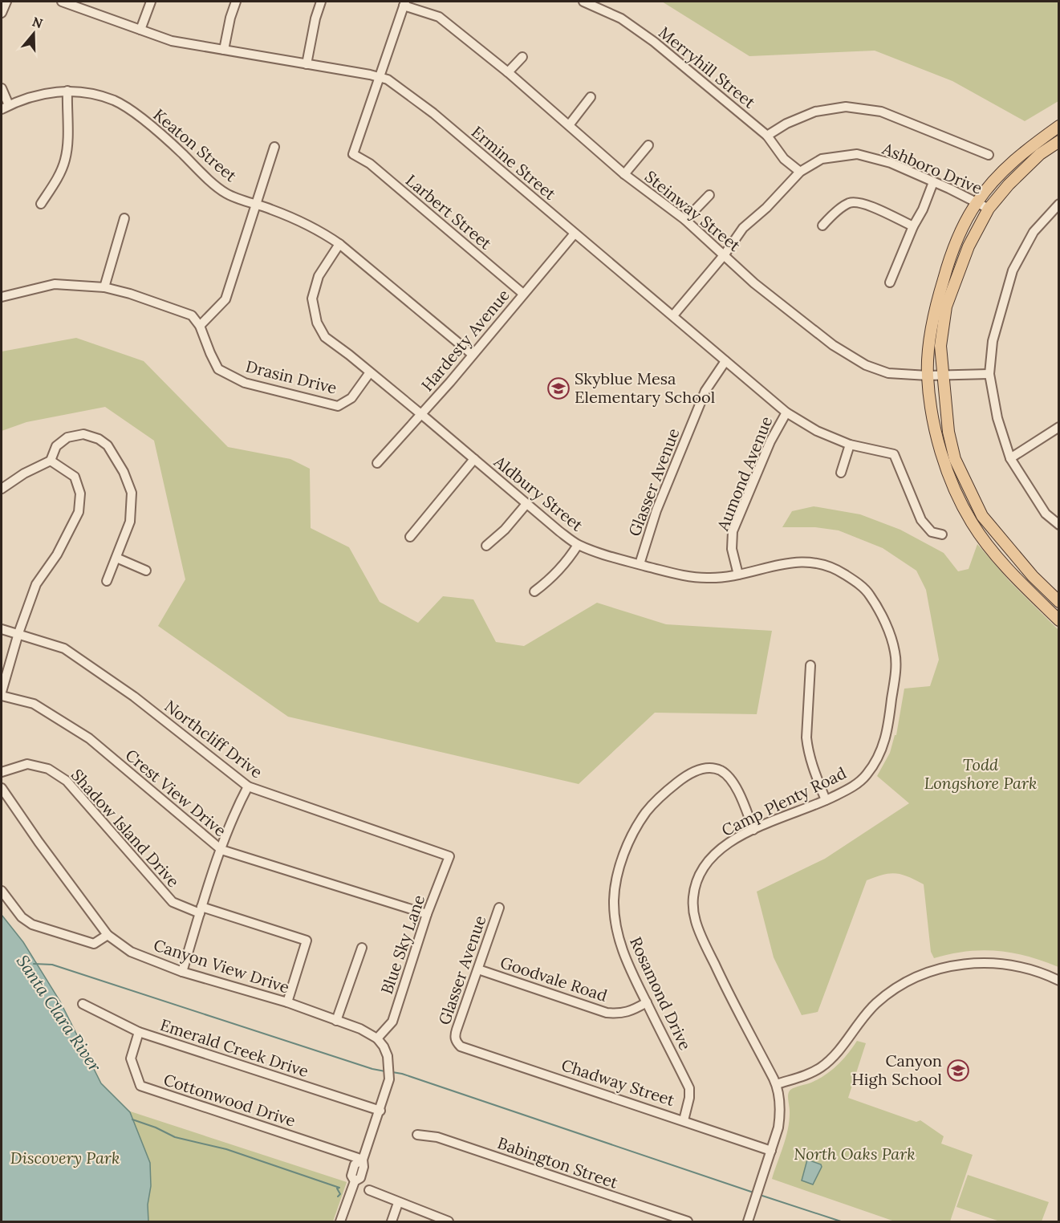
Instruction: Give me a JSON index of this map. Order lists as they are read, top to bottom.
{
  "streets": {
    "street": [
      "Merryhill Street",
      "Keaton Street",
      "Ermine Street",
      "Ashboro Drive",
      "Steinway Street",
      "Larbert Street",
      "Hardesty Avenue",
      "Drasin Drive",
      "Aumond Avenue",
      "Glasser Avenue",
      "Aldbury Street",
      "Northcliff Drive",
      "Crest View Drive",
      "Camp Plenty Road",
      "Shadow Island Drive",
      "Blue Sky Lane",
      "Canyon View Drive",
      "Goodvale Road",
      "Rosamond Drive",
      "Emerald Creek Drive",
      "Chadway Street",
      "Cottonwood Drive",
      "Babington Street"
    ]
  },
  "crossings": [
    ["Merryhill Street", "Ashboro Drive"],
    ["Keaton Street", "Hardesty Avenue"],
    ["Keaton Street", "Aldbury Street"],
    ["Ermine Street", "Ashboro Drive"],
    ["Ermine Street", "Larbert Street"],
    ["Ermine Street", "Hardesty Avenue"],
    ["Ermine Street", "Aumond Avenue"],
    ["Ermine Street", "Glasser Avenue"],
    ["Ashboro Drive", "Steinway Street"],
    ["Larbert Street", "Hardesty Avenue"],
    ["Hardesty Avenue", "Aldbury Street"],
    ["Drasin Drive", "Aldbury Street"],
    ["Aumond Avenue", "Aldbury Street"],
    ["Glasser Avenue", "Aldbury Street"],
    ["Glasser Avenue", "Goodvale Road"],
    ["Glasser Avenue", "Chadway Street"],
    ["Aldbury Street", "Camp Plenty Road"],
    ["Northcliff Drive", "Blue Sky Lane"],
    ["Crest View Drive", "Blue Sky Lane"],
    ["Camp Plenty Road", "Rosamond Drive"],
    ["Camp Plenty Road", "Chadway Street"],
    ["Shadow Island Drive", "Canyon View Drive"],
    ["Blue Sky Lane", "Canyon View Drive"],
    ["Goodvale Road", "Rosamond Drive"],
    ["Rosamond Drive", "Chadway Street"],
    ["Emerald Creek Drive", "Cottonwood Drive"]
  ],
  "water": ["Santa Clara River"],
  "parks": ["Todd Longshore Park", "North Oaks Park", "Discovery Park"],
  "places": {
    "school or university": ["Skyblue Mesa Elementary School", "Canyon High School"]
  },
  "north": "top"
}
